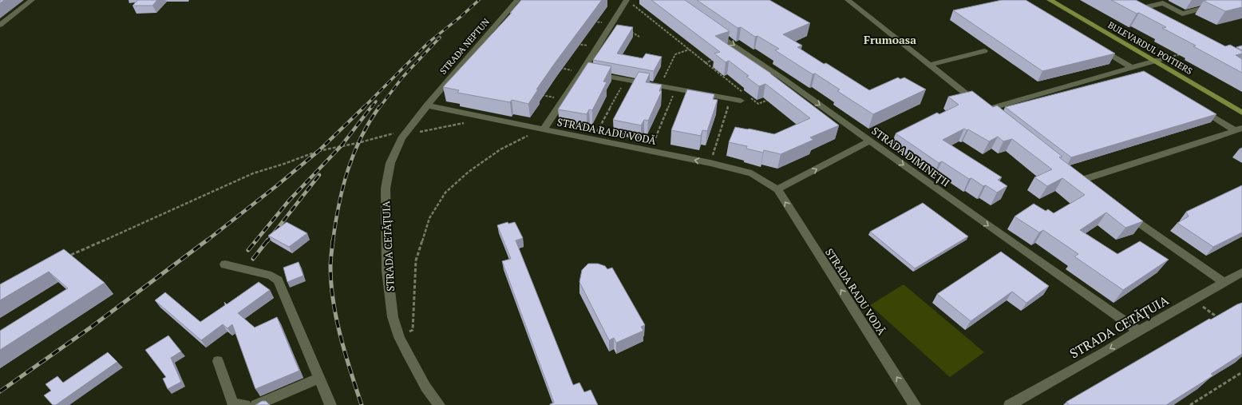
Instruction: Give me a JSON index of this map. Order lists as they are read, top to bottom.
{
  "streets": {
    "main road": ["BULEVARDUL POITIERS"],
    "street": [
      "STRADA NEPTUN",
      "STRADA RADU VODĂ",
      "STRADA DIMINEȚII",
      "STRADA CETĂȚUIA"
    ]
  },
  "crossings": [
    ["STRADA NEPTUN", "STRADA RADU VODĂ"],
    ["STRADA NEPTUN", "STRADA CETĂȚUIA"],
    ["STRADA RADU VODĂ", "STRADA CETĂȚUIA"],
    ["STRADA DIMINEȚII", "STRADA CETĂȚUIA"]
  ],
  "one_way": ["STRADA RADU VODĂ", "STRADA DIMINEȚII"],
  "districts": ["Frumoasa"]
}
